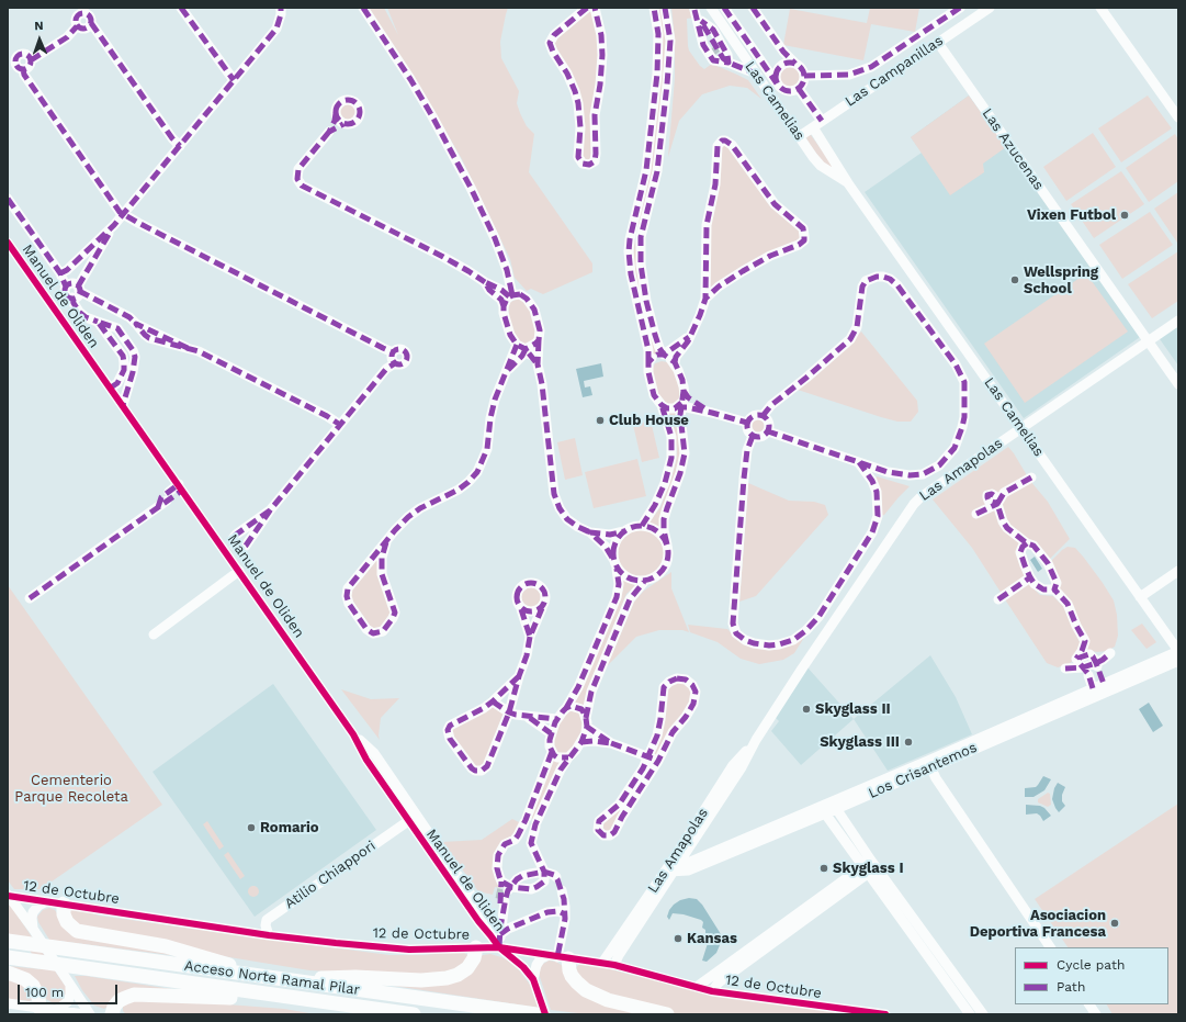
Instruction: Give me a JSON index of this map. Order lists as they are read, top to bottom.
{
  "streets": {
    "highway": ["Acceso Norte Ramal Pilar"],
    "street": [
      "Las Campanillas",
      "Las Camelias",
      "Las Azucenas",
      "Manuel de Oliden",
      "Las Amapolas",
      "Los Crisantemos",
      "Atilio Chiappori",
      "12 de Octubre"
    ]
  },
  "crossings": [
    ["Las Campanillas", "Las Camelias"],
    ["Las Campanillas", "Las Azucenas"],
    ["Las Camelias", "Las Amapolas"],
    ["Las Camelias", "Los Crisantemos"],
    ["Las Azucenas", "Las Amapolas"],
    ["Manuel de Oliden", "Atilio Chiappori"],
    ["Manuel de Oliden", "12 de Octubre"],
    ["Las Amapolas", "Los Crisantemos"],
    ["Las Amapolas", "12 de Octubre"],
    ["Atilio Chiappori", "12 de Octubre"]
  ],
  "parks": ["Cementerio Parque Recoleta"],
  "places": [
    "Vixen Futbol",
    "Wellspring School",
    "Club House",
    "Skyglass II",
    "Skyglass III",
    "Romario",
    "Skyglass I",
    "Asociacion Deportiva Francesa",
    "Kansas"
  ],
  "legend": ["Cycle path", "Path"],
  "scale_bar": "100 m",
  "north": "top"
}
